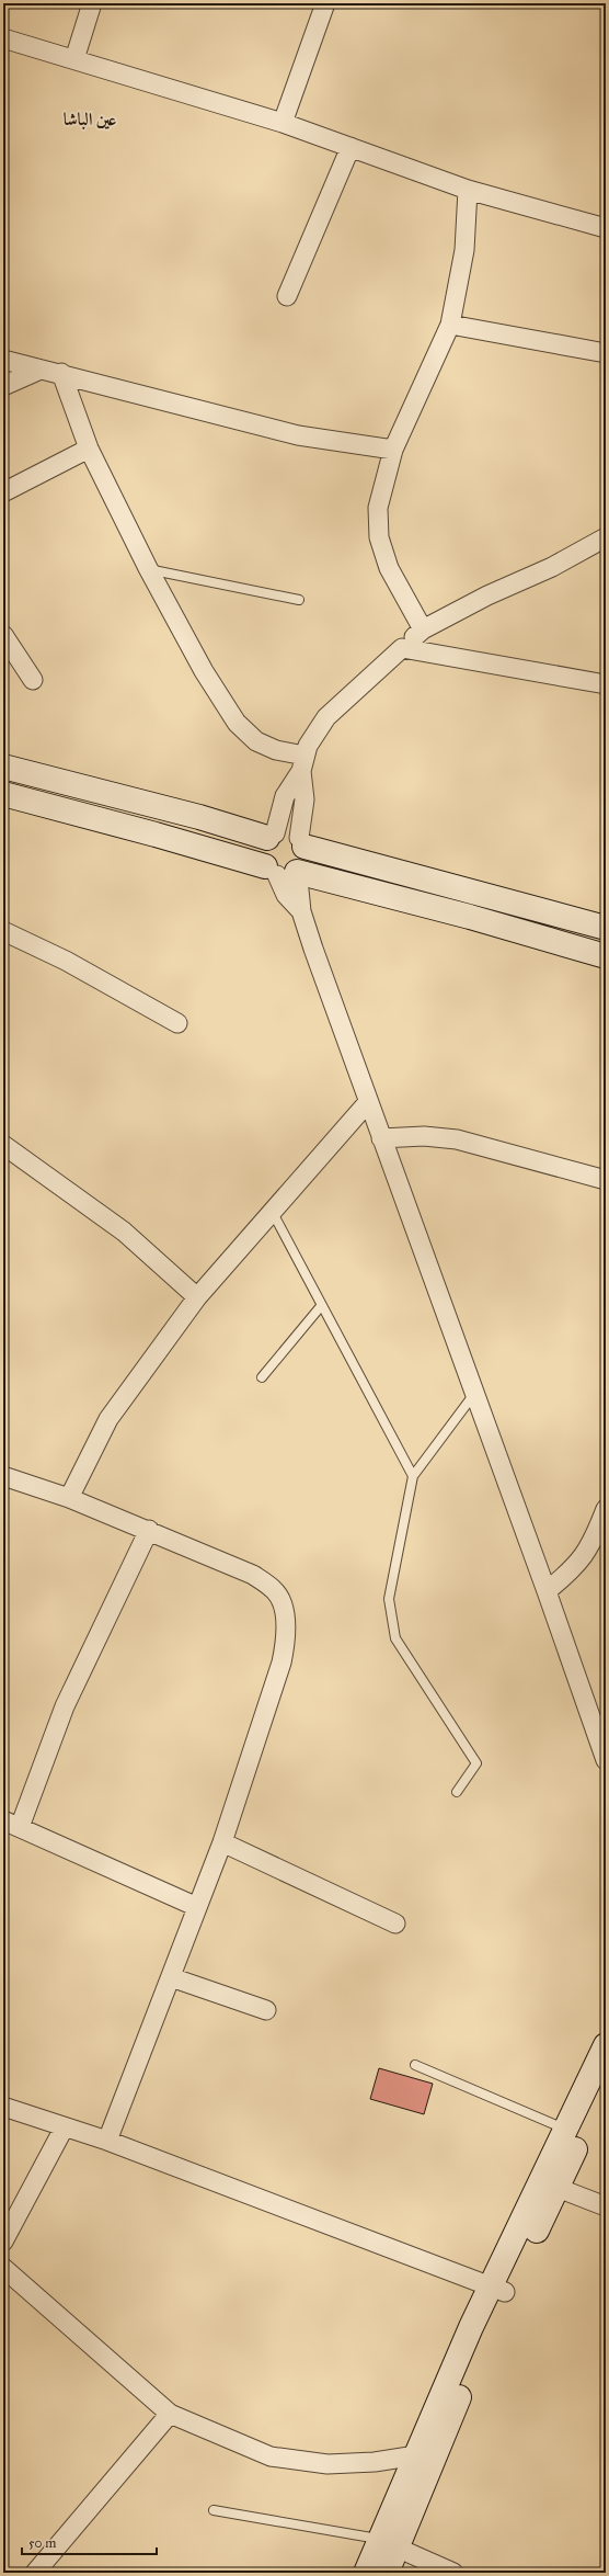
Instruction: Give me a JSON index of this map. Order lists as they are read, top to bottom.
{
  "districts": ["عين الباشا"],
  "scale_bar": "50 m"
}
